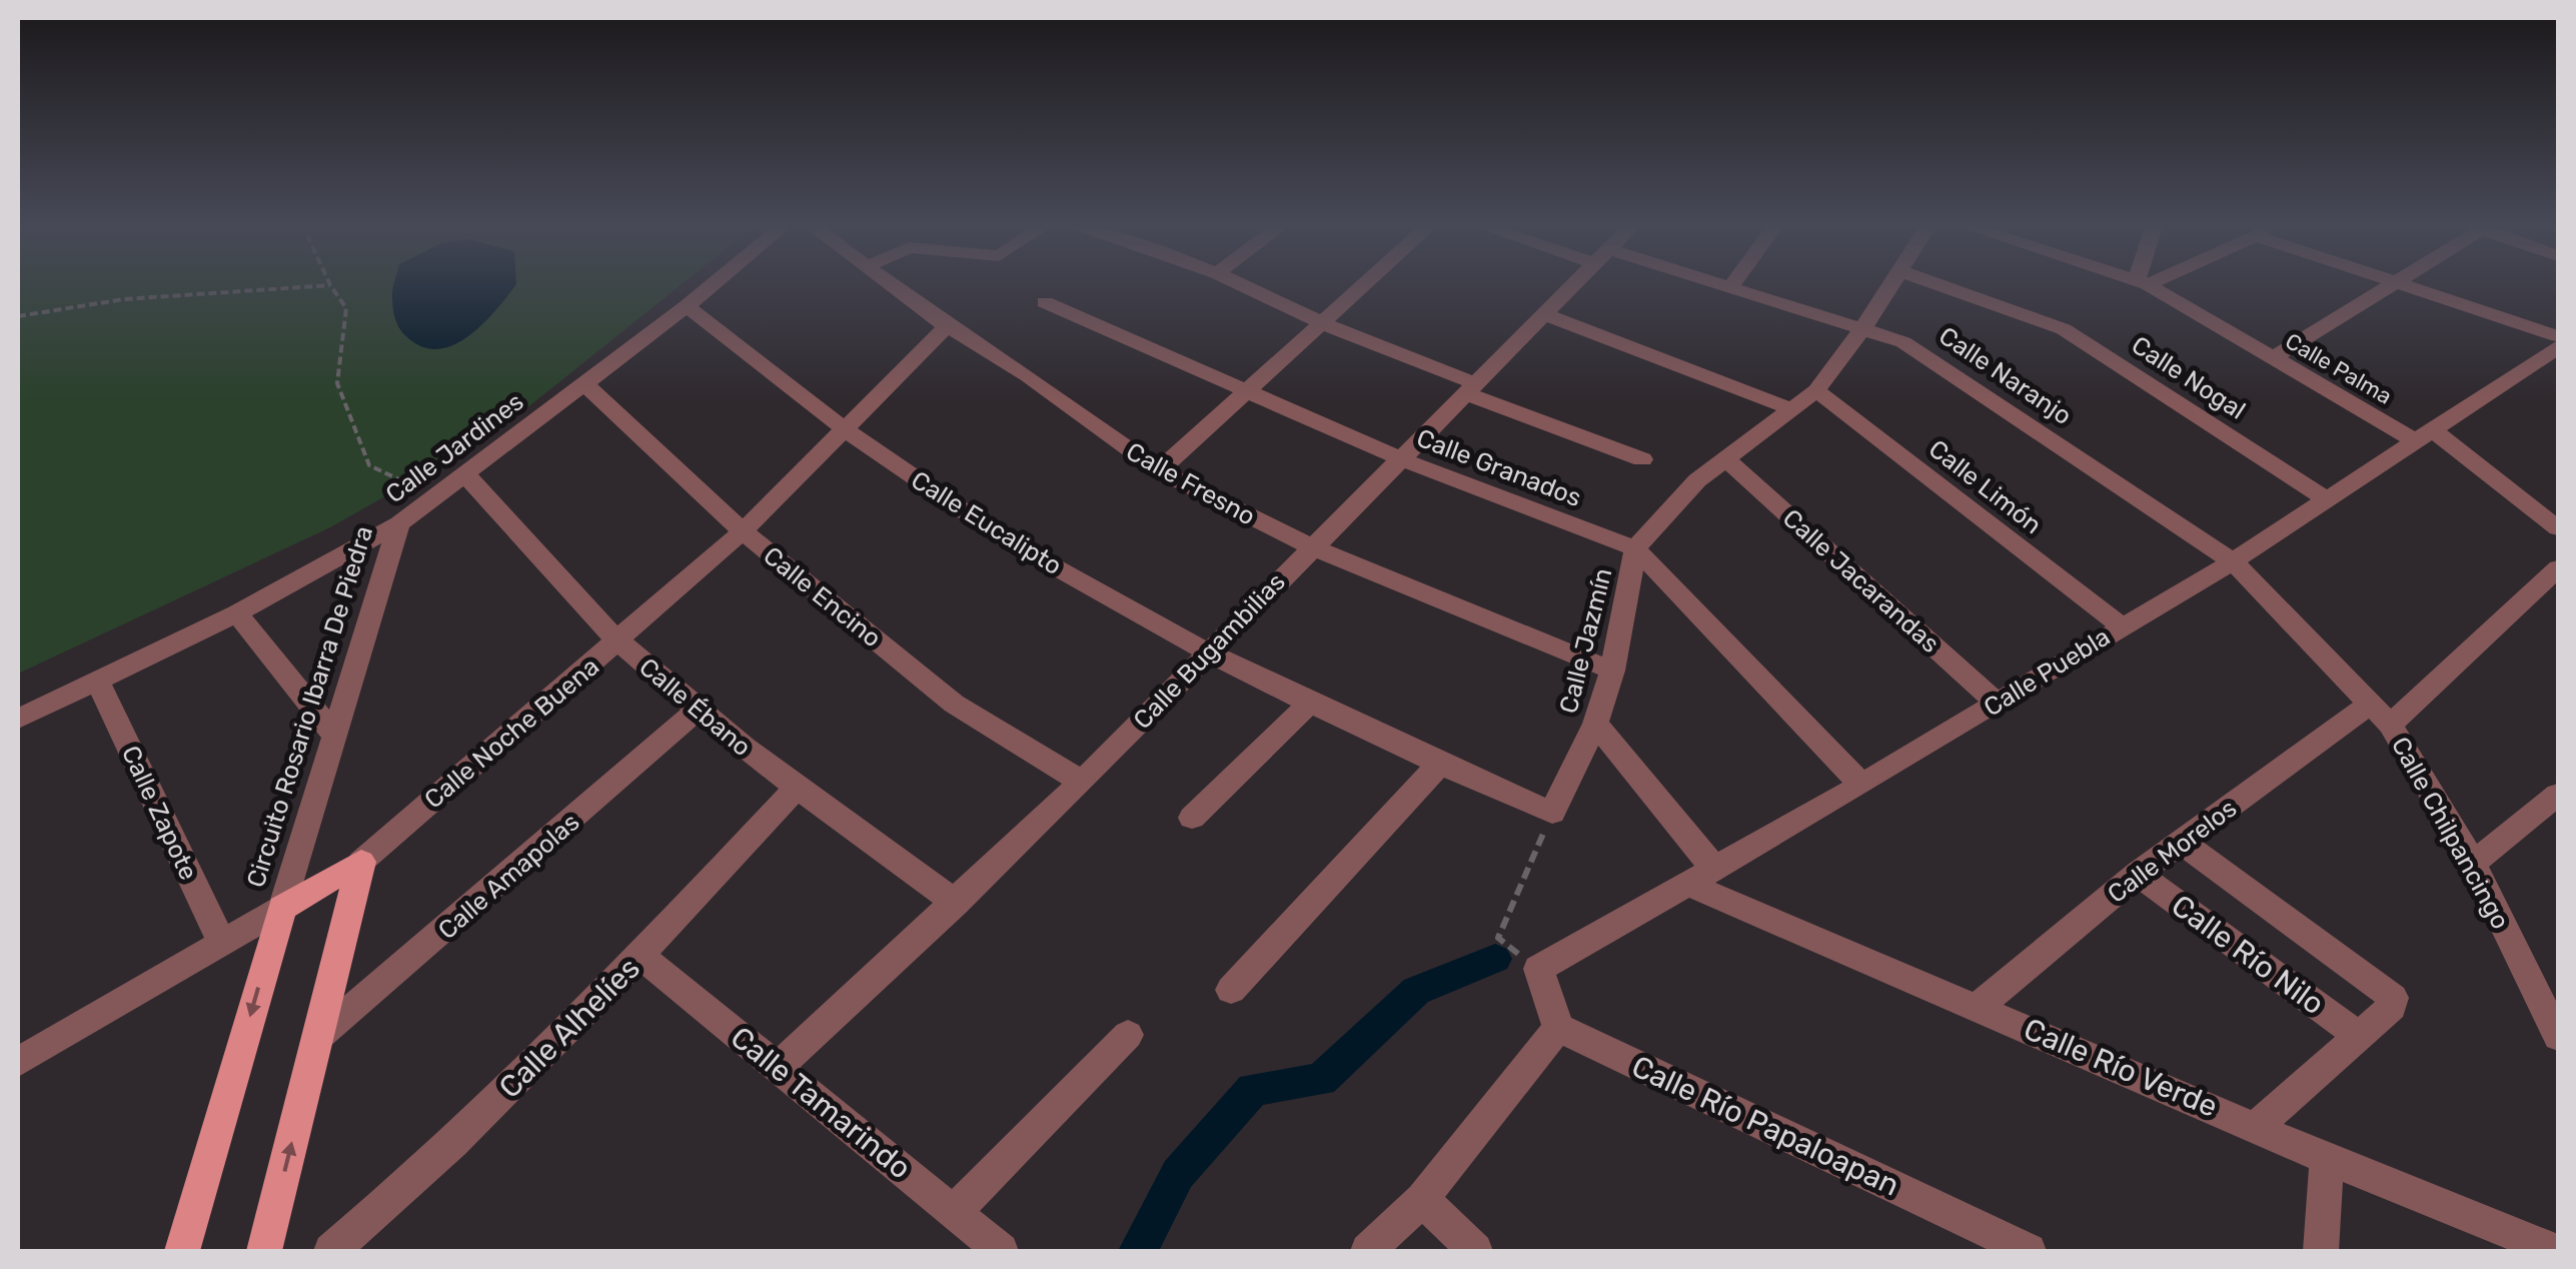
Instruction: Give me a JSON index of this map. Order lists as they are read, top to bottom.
{
  "streets": {
    "main road": ["Calle Noche Buena"],
    "street": [
      "Calle Palma",
      "Calle Naranjo",
      "Calle Nogal",
      "Calle Jardines",
      "Calle Granados",
      "Calle Fresno",
      "Calle Limón",
      "Calle Eucalipto",
      "Calle Jacarandas",
      "Calle Encino",
      "Calle Jazmín",
      "Calle Bugambilias",
      "Calle Puebla",
      "Circuito Rosario Ibarra De Piedra",
      "Calle Ébano",
      "Calle Zapote",
      "Calle Chilpancingo",
      "Calle Morelos",
      "Calle Amapolas",
      "Calle Río Nilo",
      "Calle Alhelíes",
      "Calle Río Verde",
      "Calle Tamarindo",
      "Calle Río Papaloapan"
    ]
  },
  "crossings": [
    ["Calle Palma", "Calle Puebla"],
    ["Calle Naranjo", "Calle Jazmín"],
    ["Calle Naranjo", "Calle Puebla"],
    ["Calle Naranjo", "Calle Chilpancingo"],
    ["Calle Nogal", "Calle Puebla"],
    ["Calle Jardines", "Calle Eucalipto"],
    ["Calle Jardines", "Calle Encino"],
    ["Calle Jardines", "Circuito Rosario Ibarra De Piedra"],
    ["Calle Jardines", "Calle Ébano"],
    ["Calle Jardines", "Calle Zapote"],
    ["Calle Granados", "Calle Jazmín"],
    ["Calle Granados", "Calle Bugambilias"],
    ["Calle Granados", "Calle Puebla"],
    ["Calle Fresno", "Calle Jazmín"],
    ["Calle Fresno", "Calle Bugambilias"],
    ["Calle Fresno", "Calle Noche Buena"],
    ["Calle Limón", "Calle Jazmín"],
    ["Calle Limón", "Calle Puebla"],
    ["Calle Eucalipto", "Calle Jazmín"],
    ["Calle Eucalipto", "Calle Bugambilias"],
    ["Calle Eucalipto", "Calle Noche Buena"],
    ["Calle Jacarandas", "Calle Jazmín"],
    ["Calle Jacarandas", "Calle Puebla"],
    ["Calle Encino", "Calle Bugambilias"],
    ["Calle Encino", "Calle Noche Buena"],
    ["Calle Bugambilias", "Calle Ébano"],
    ["Calle Bugambilias", "Calle Tamarindo"],
    ["Calle Puebla", "Calle Chilpancingo"],
    ["Calle Puebla", "Calle Río Verde"],
    ["Circuito Rosario Ibarra De Piedra", "Calle Noche Buena"],
    ["Calle Ébano", "Calle Noche Buena"],
    ["Calle Ébano", "Calle Amapolas"],
    ["Calle Ébano", "Calle Alhelíes"],
    ["Calle Noche Buena", "Calle Zapote"],
    ["Calle Chilpancingo", "Calle Morelos"],
    ["Calle Morelos", "Calle Río Nilo"],
    ["Calle Morelos", "Calle Río Verde"],
    ["Calle Alhelíes", "Calle Tamarindo"]
  ]
}
